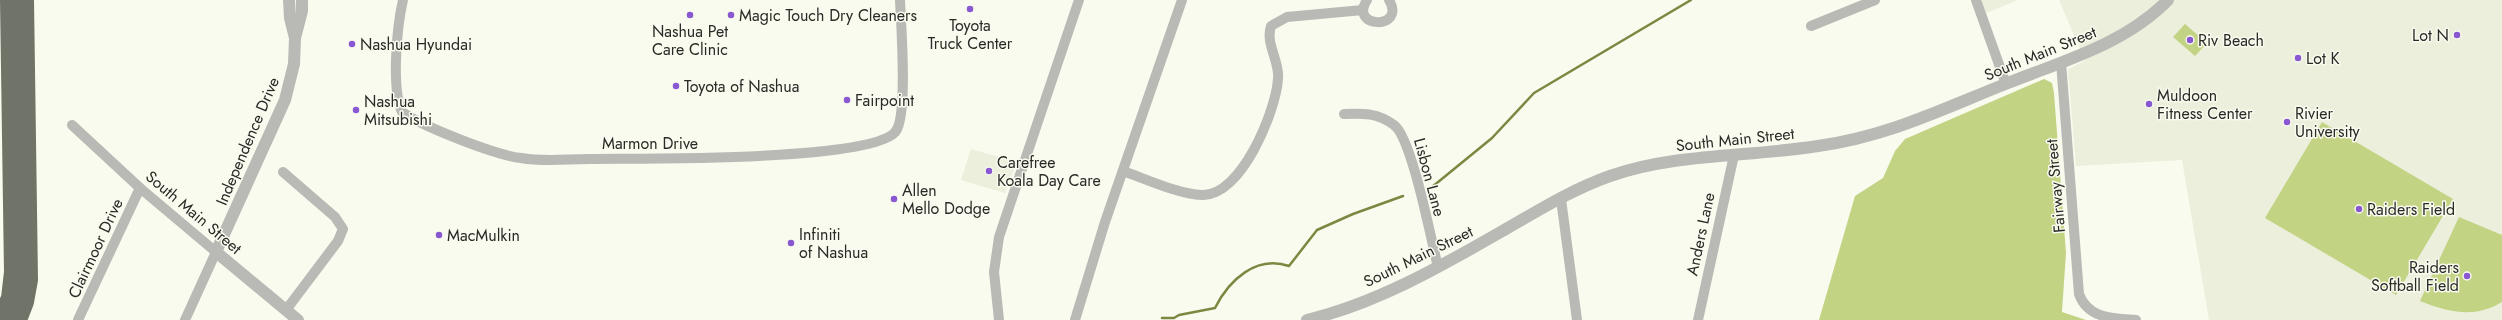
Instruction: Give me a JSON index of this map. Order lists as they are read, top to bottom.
{
  "streets": {
    "street": [
      "South Main Street",
      "Independence Drive",
      "Marmon Drive",
      "Lisbon Lane",
      "Fairway Street",
      "Anders Lane",
      "Clairmoor Drive"
    ]
  },
  "crossings": [
    ["South Main Street", "Independence Drive"],
    ["South Main Street", "Lisbon Lane"],
    ["South Main Street", "Fairway Street"],
    ["South Main Street", "Anders Lane"],
    ["South Main Street", "Clairmoor Drive"]
  ],
  "places": [
    "Toyota Truck Center",
    "Nashua Pet Care Clinic",
    "Magic Touch Dry Cleaners",
    "Lot N",
    "Riv Beach",
    "Nashua Hyundai",
    "Lot K",
    "Toyota of Nashua",
    "Fairpoint",
    "Muldoon Fitness Center",
    "Nashua Mitsubishi",
    "Rivier University",
    "Carefree Koala Day Care",
    "Allen Mello Dodge",
    "Raiders Field",
    "MacMulkin",
    "Infiniti of Nashua",
    "Raiders Softball Field"
  ]
}
